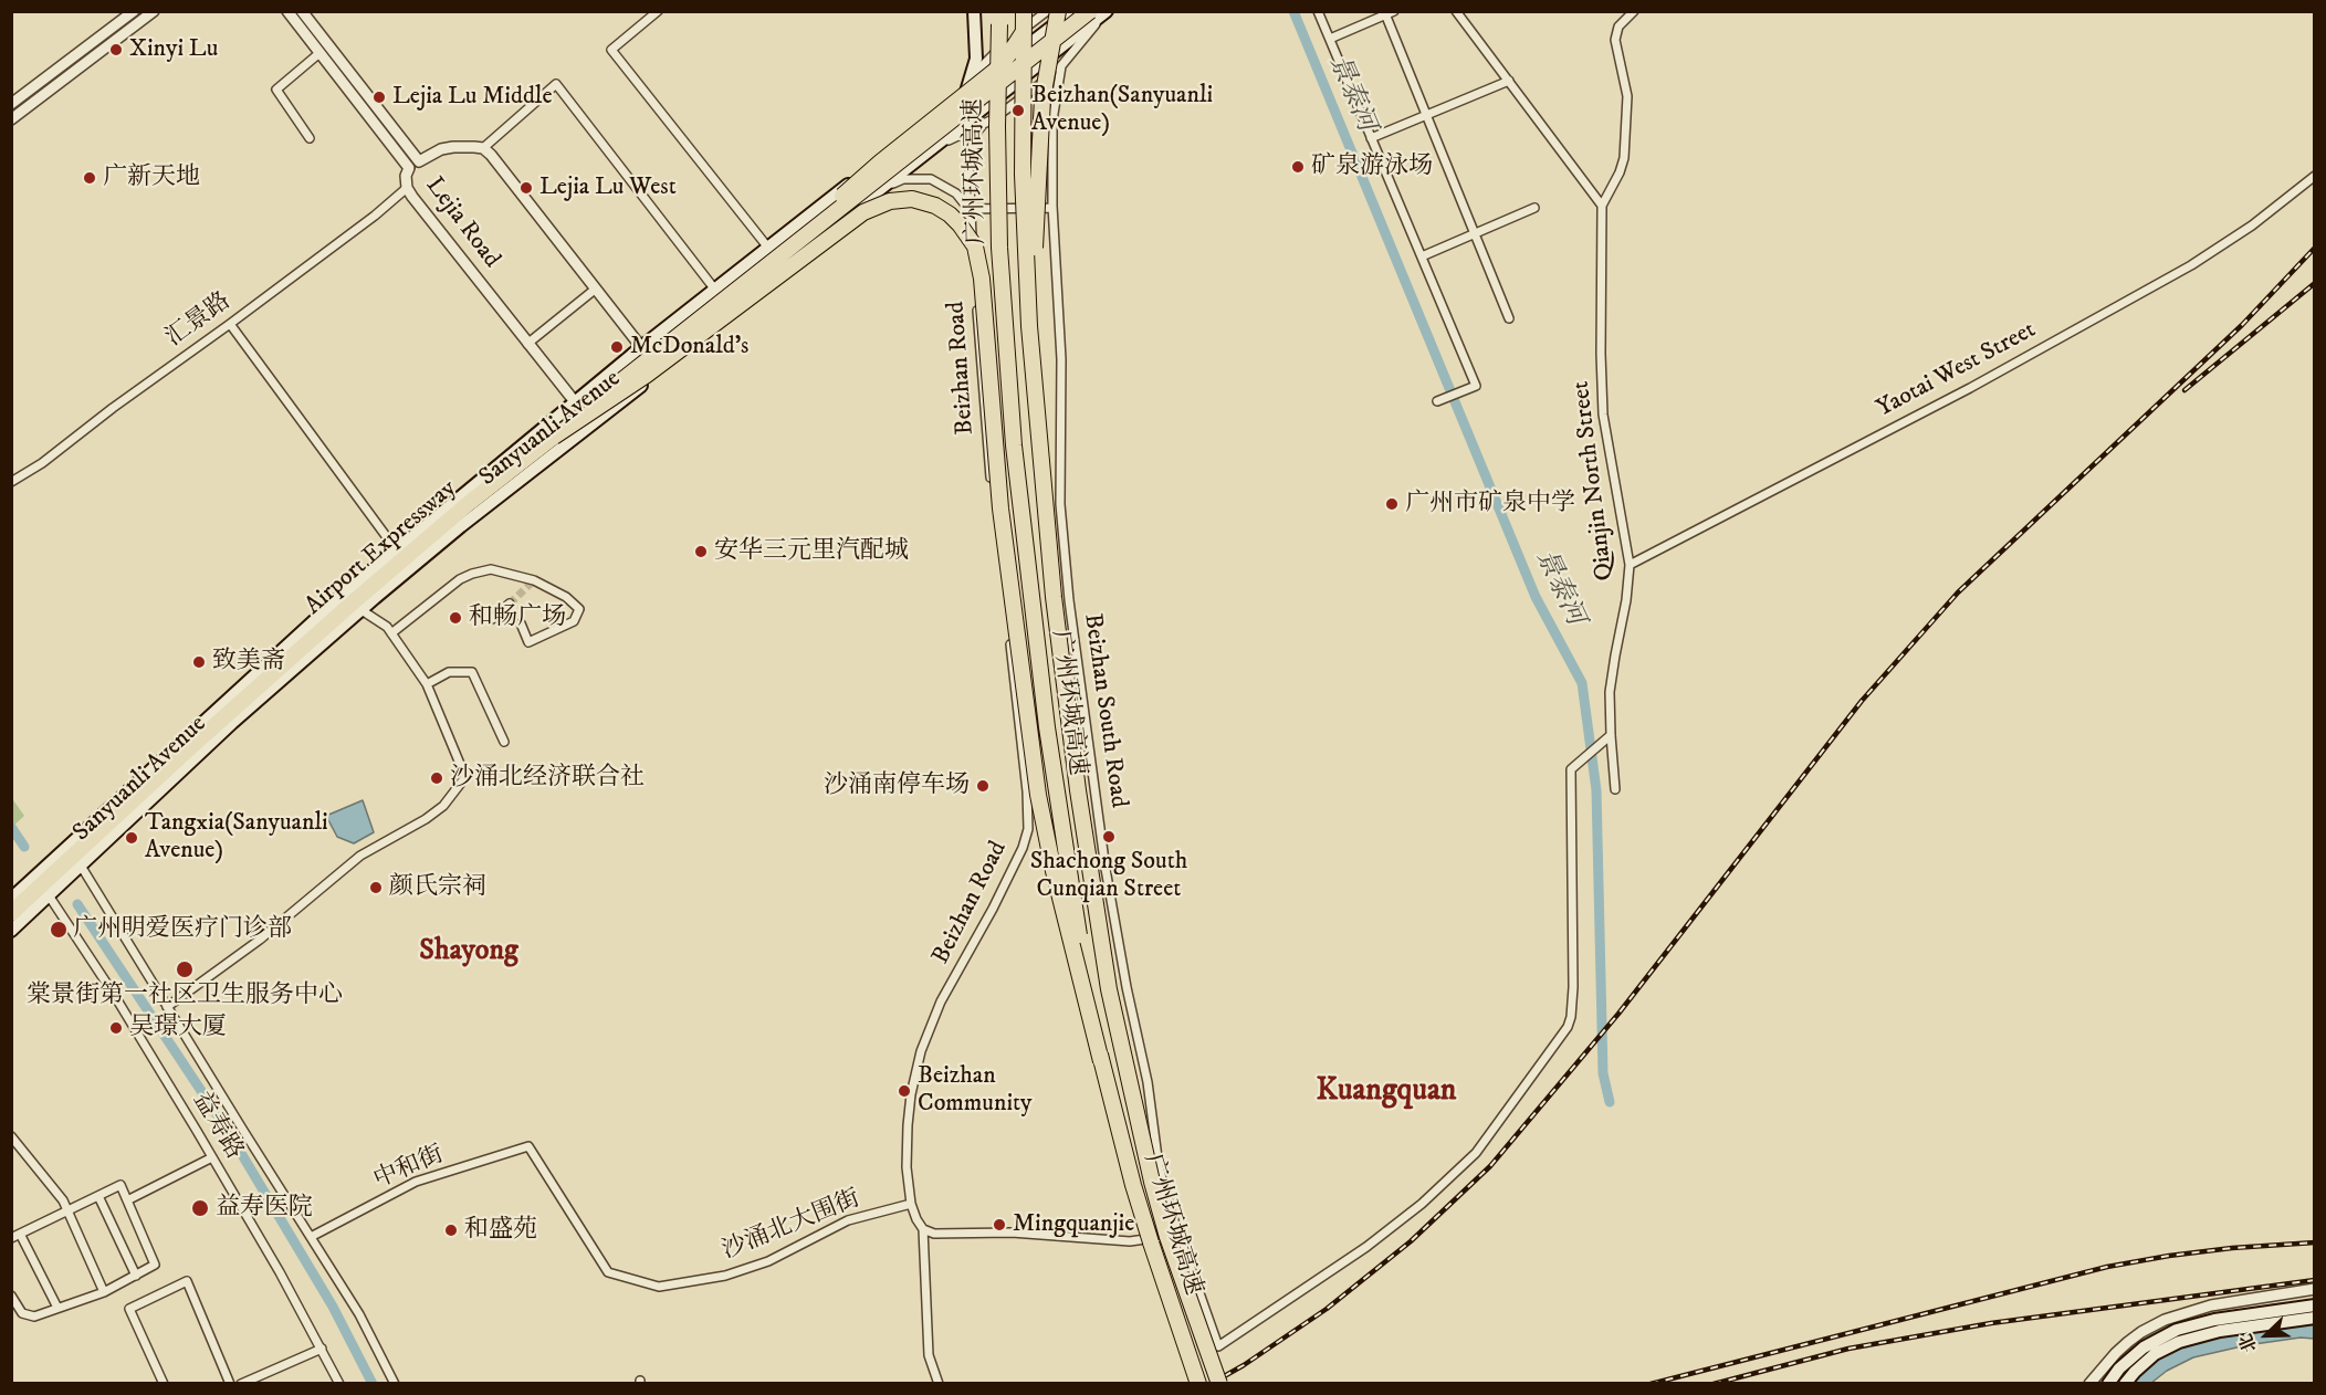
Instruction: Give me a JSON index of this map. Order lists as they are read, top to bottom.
{
  "streets": {
    "highway": ["广州环城高速", "Airport Expressway"],
    "main road": ["Sanyuanli Avenue"],
    "street": [
      "Lejia Road",
      "汇景路",
      "Beizhan Road",
      "Yaotai West Street",
      "Qianjin North Street",
      "Beizhan South Road",
      "益寿路",
      "中和街",
      "沙涌北大围街"
    ]
  },
  "crossings": [
    ["Lejia Road", "汇景路"],
    ["Lejia Road", "Sanyuanli Avenue"],
    ["Beizhan Road", "沙涌北大围街"],
    ["Yaotai West Street", "Qianjin North Street"],
    ["Sanyuanli Avenue", "Airport Expressway"],
    ["Sanyuanli Avenue", "益寿路"],
    ["Qianjin North Street", "Beizhan South Road"],
    ["中和街", "沙涌北大围街"]
  ],
  "districts": ["Shayong", "Kuangquan"],
  "water": ["景泰河"],
  "places": [
    "Xinyi Lu",
    "Lejia Lu Middle",
    "Beizhan(Sanyuanli Avenue)",
    "矿泉游泳场",
    "广新天地",
    "Lejia Lu West",
    "McDonald's",
    "广州市矿泉中学",
    "安华三元里汽配城",
    "和畅广场",
    "致美斋",
    "沙涌北经济联合社",
    "沙涌南停车场",
    "Shachong South Cunqian Street",
    "Tangxia(Sanyuanli Avenue)",
    "颜氏宗祠",
    "广州明爱医疗门诊部",
    "棠景街第一社区卫生服务中心",
    "吴璟大厦",
    "Beizhan Community",
    "益寿医院",
    "Mingquanjie",
    "和盛苑"
  ],
  "north": "bottom left"
}
